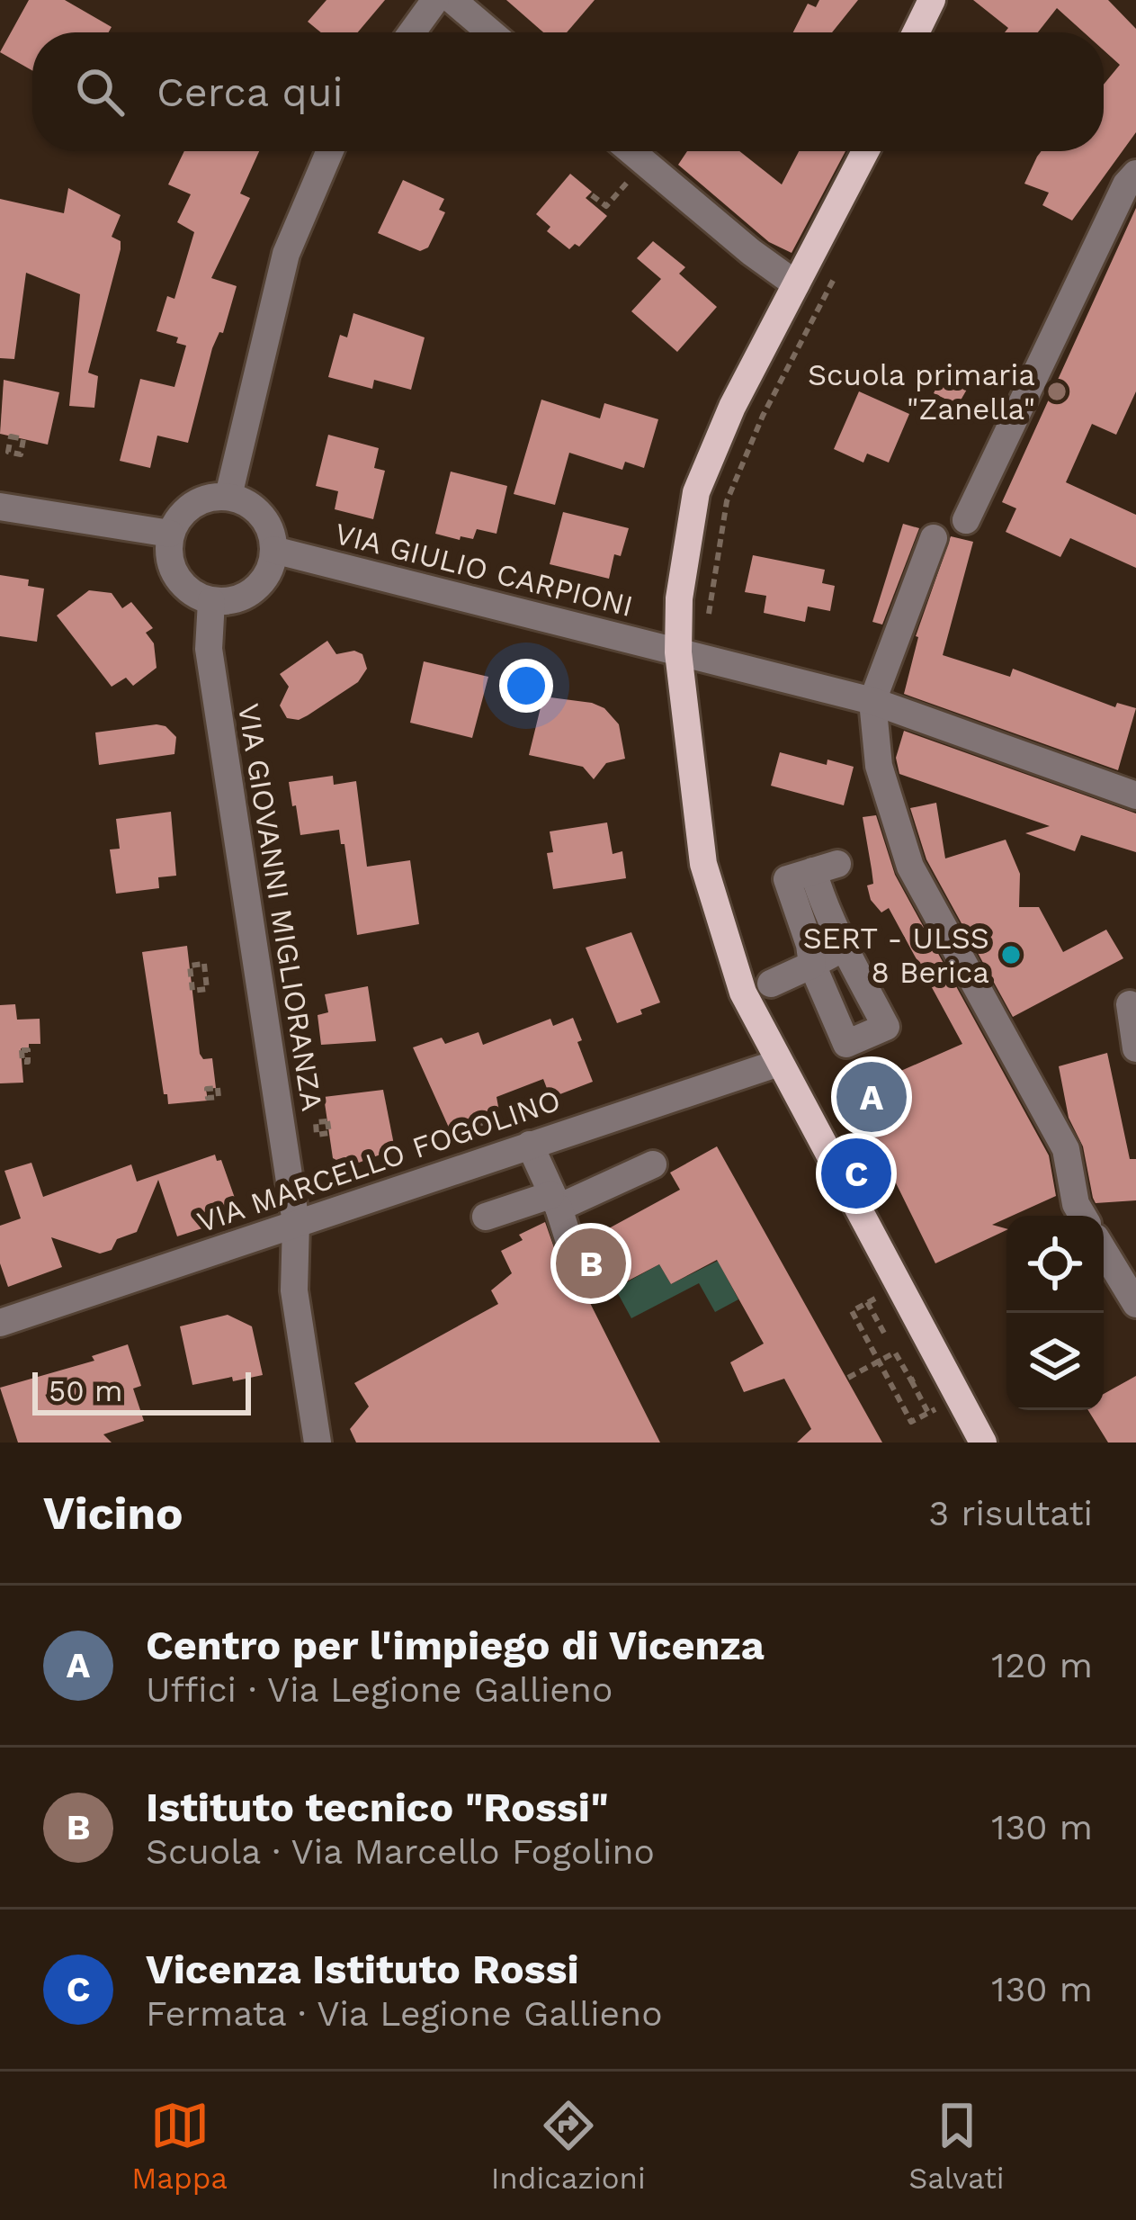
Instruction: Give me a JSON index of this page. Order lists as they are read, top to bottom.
{
  "streets": {
    "street": ["VIA GIULIO CARPIONI", "VIA GIOVANNI MIGLIORANZA", "VIA MARCELLO FOGOLINO"]
  },
  "crossings": [
    ["VIA GIULIO CARPIONI", "VIA GIOVANNI MIGLIORANZA"],
    ["VIA GIOVANNI MIGLIORANZA", "VIA MARCELLO FOGOLINO"]
  ],
  "places": ["Scuola primaria \"Zanella\"", "SERT - ULSS 8 Berica"],
  "scale_bar": "50 m",
  "page": {
    "search": "Cerca qui",
    "pins": ["A", "C", "B"],
    "scale": "50 m",
    "heading": ["Vicino", "3 risultati"],
    "list": [
      {
        "mark": "A",
        "name": "Centro per l'impiego di Vicenza",
        "note": "Uffici · Via Legione Gallieno",
        "value": "120 m"
      },
      {
        "mark": "B",
        "name": "Istituto tecnico \"Rossi\"",
        "note": "Scuola · Via Marcello Fogolino",
        "value": "130 m"
      },
      {
        "mark": "C",
        "name": "Vicenza Istituto Rossi",
        "note": "Fermata · Via Legione Gallieno",
        "value": "130 m"
      }
    ],
    "nav": ["Mappa", "Indicazioni", "Salvati"]
  }
}
